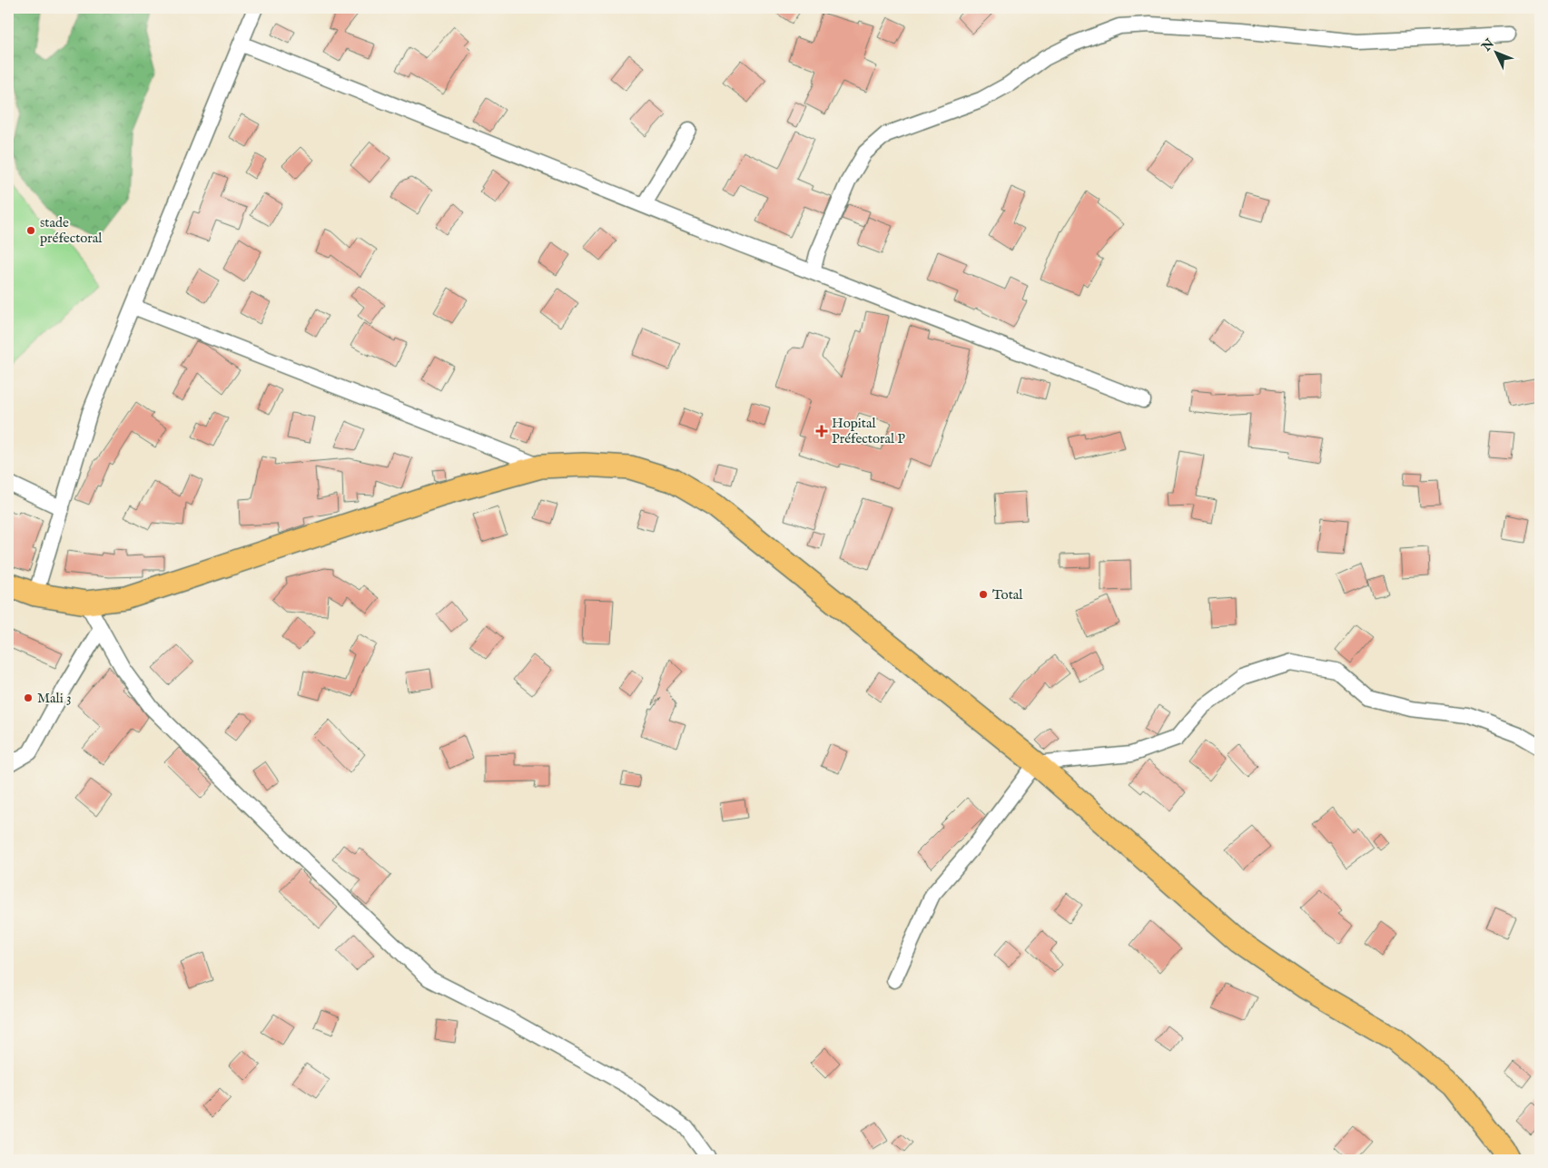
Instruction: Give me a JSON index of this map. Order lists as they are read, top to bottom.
{
  "places": {
    "other": ["stade préfectoral", "Total", "Mali 3"],
    "health": ["Hopital Préfectoral P"]
  },
  "north": "top left"
}
